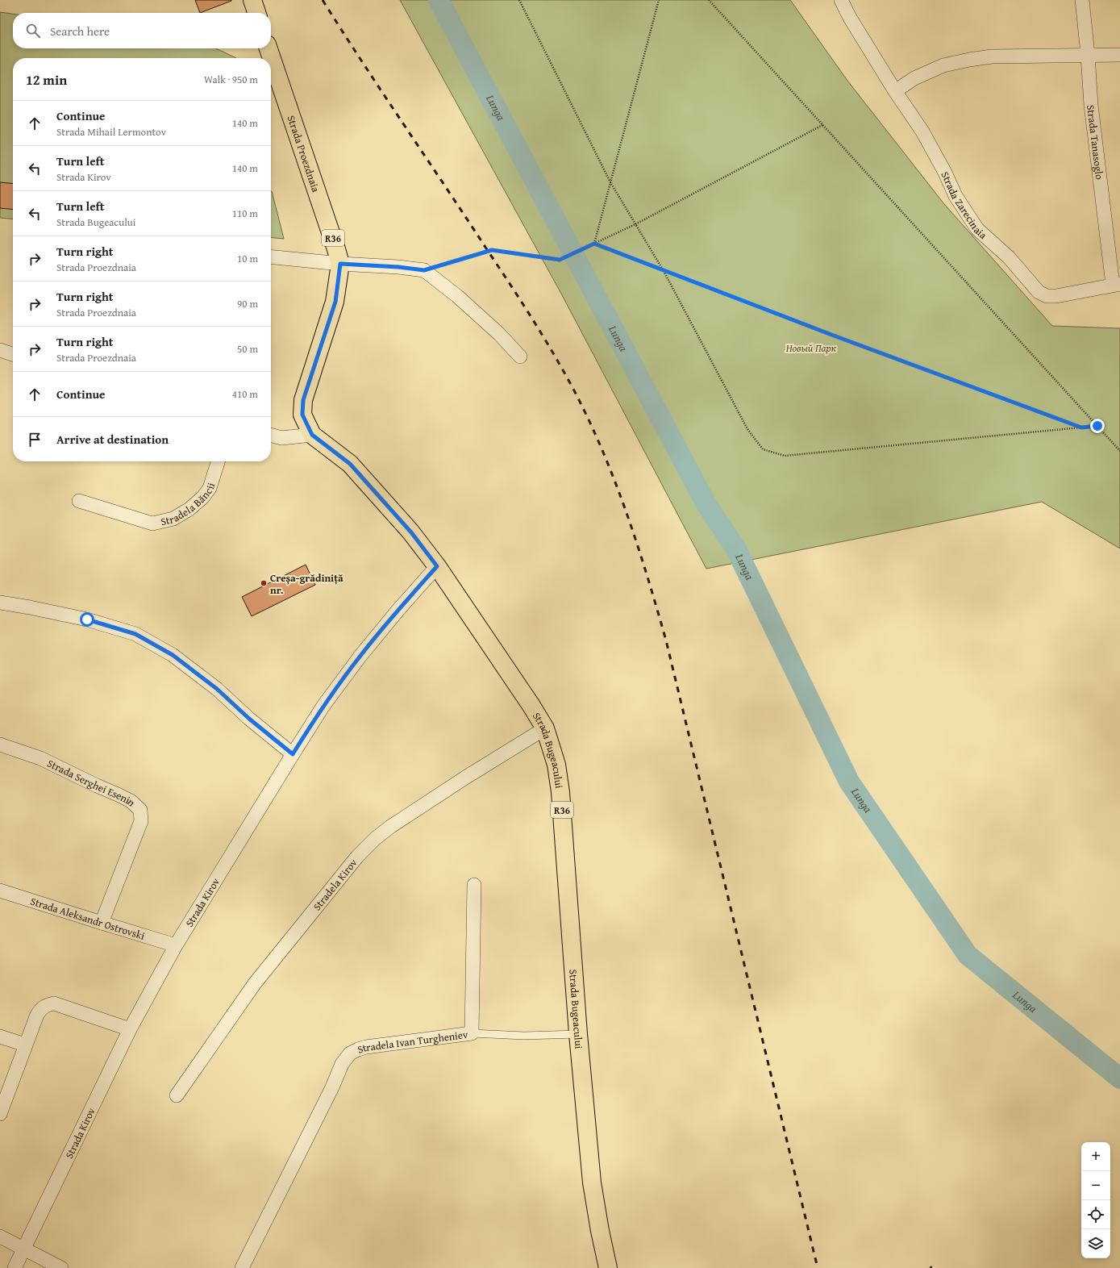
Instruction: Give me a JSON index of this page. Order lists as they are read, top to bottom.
{
  "streets": {
    "main road": ["Strada Proezdnaia", "R36", "Strada Bugeacului"],
    "street": [
      "Strada Tanasoglo",
      "Strada Zarecinaia",
      "Stradela Băncii",
      "Strada Serghei Esenin",
      "Stradela Kirov",
      "Strada Kirov",
      "Strada Aleksandr Ostrovski",
      "Stradela Ivan Turgheniev"
    ]
  },
  "crossings": [
    ["Strada Tanasoglo", "Strada Zarecinaia"],
    ["Strada Proezdnaia", "Strada Bugeacului"],
    ["Strada Bugeacului", "Stradela Kirov"],
    ["Strada Bugeacului", "Strada Kirov"],
    ["Strada Serghei Esenin", "Strada Aleksandr Ostrovski"],
    ["Strada Kirov", "Strada Aleksandr Ostrovski"]
  ],
  "water": ["Lunga"],
  "parks": ["Новый Парк"],
  "places": ["Creșa-grădiniță nr."],
  "page": {
    "search": "Search here",
    "heading": ["12 min", "Walk · 950 m"],
    "list": [
      ["Continue", "Strada Mihail Lermontov", "140 m"],
      ["Turn left", "Strada Kirov", "140 m"],
      ["Turn left", "Strada Bugeacului", "110 m"],
      ["Turn right", "Strada Proezdnaia", "10 m"],
      ["Turn right", "Strada Proezdnaia", "90 m"],
      ["Turn right", "Strada Proezdnaia", "50 m"],
      ["Continue", "410 m"],
      "Arrive at destination"
    ],
    "map_buttons": ["+", "−"]
  }
}
